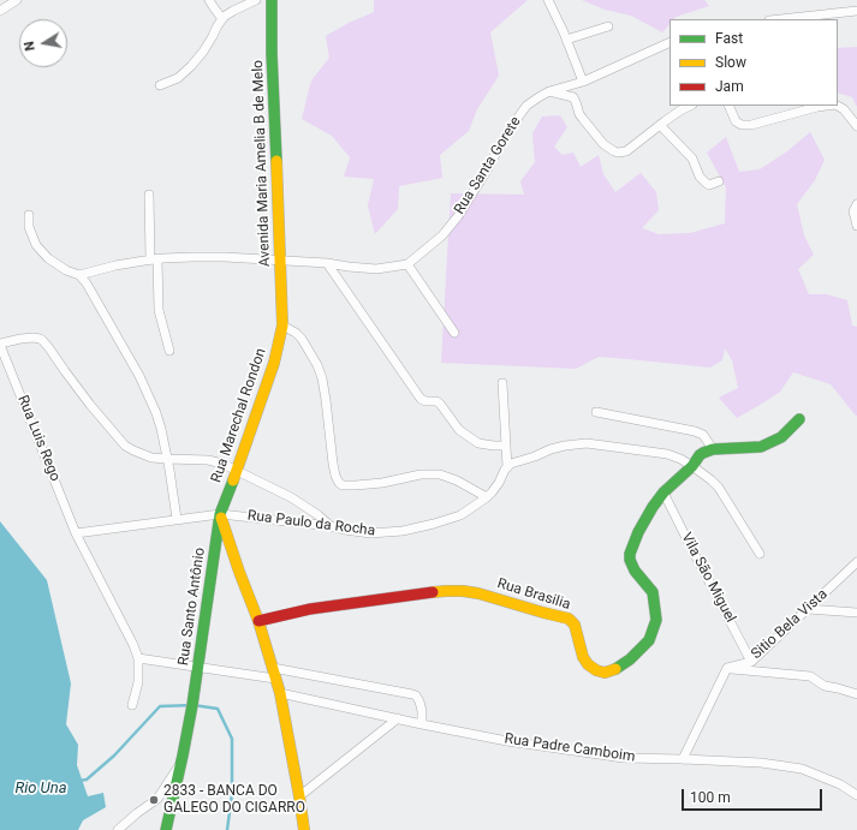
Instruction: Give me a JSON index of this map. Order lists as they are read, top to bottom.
{
  "streets": {
    "street": [
      "Avenida Maria Amelia B de Melo",
      "Rua Santa Gorete",
      "Rua Marechal Rondon",
      "Rua Luis Rego",
      "Rua Paulo da Rocha",
      "Vila São Miguel",
      "Rua Brasilia",
      "Rua Santo Antônio",
      "Sitio Bela Vista",
      "Rua Padre Camboim"
    ]
  },
  "crossings": [
    ["Avenida Maria Amelia B de Melo", "Rua Marechal Rondon"],
    ["Rua Marechal Rondon", "Rua Paulo da Rocha"],
    ["Rua Marechal Rondon", "Rua Santo Antônio"],
    ["Rua Luis Rego", "Rua Paulo da Rocha"],
    ["Rua Paulo da Rocha", "Rua Santo Antônio"],
    ["Vila São Miguel", "Rua Brasilia"],
    ["Vila São Miguel", "Sitio Bela Vista"]
  ],
  "water": ["Rio Una"],
  "places": ["2833 - BANCA DO GALEGO DO CIGARRO"],
  "legend": ["Fast", "Slow", "Jam"],
  "scale_bar": "100 m",
  "north": "left"
}
